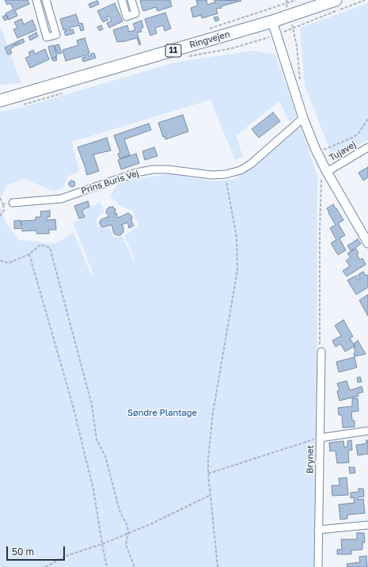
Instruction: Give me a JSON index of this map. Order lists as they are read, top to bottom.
{
  "streets": {
    "main road": ["Ringvejen", "11"],
    "street": ["Tujavej", "Prins Buris Vej", "Brynet"]
  },
  "parks": ["Søndre Plantage"],
  "scale_bar": "50 m"
}
